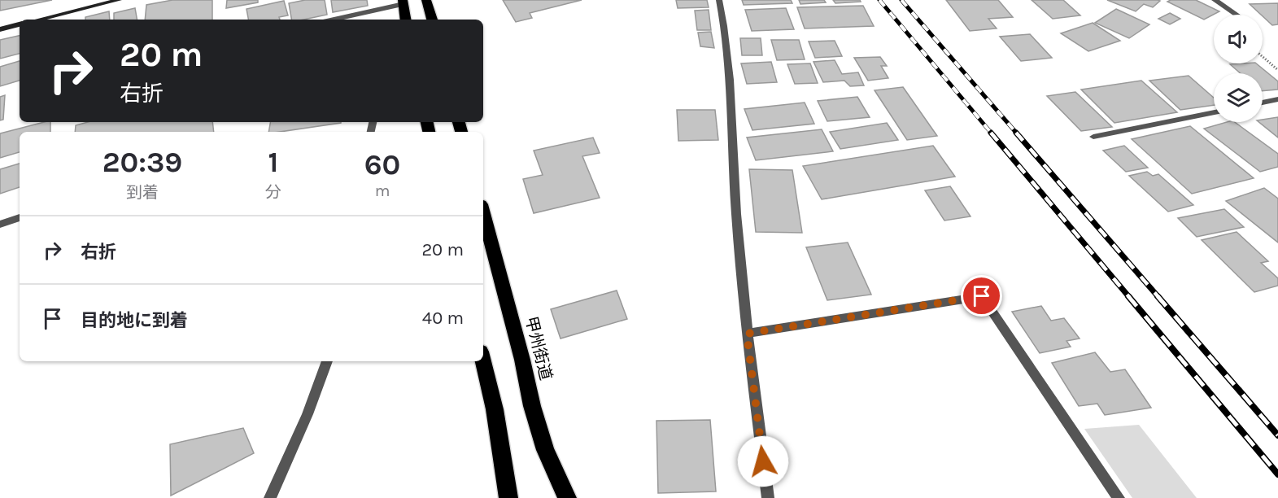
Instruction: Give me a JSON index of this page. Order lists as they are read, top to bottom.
{
  "streets": {
    "highway": ["甲州街道"]
  },
  "page": {
    "turn": ["20 m", "右折"],
    "eta": [
      "20:39",
      "到着",
      "1",
      "分",
      "60",
      "m"
    ],
    "list": [
      {
        "name": "右折",
        "value": "20 m"
      },
      {
        "name": "目的地に到着",
        "value": "40 m"
      }
    ]
  }
}
